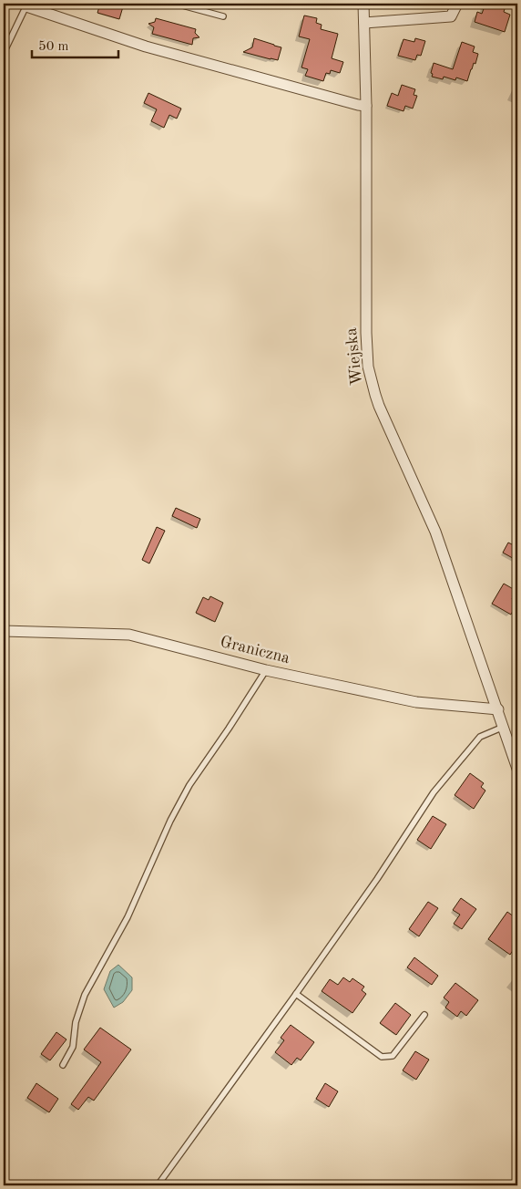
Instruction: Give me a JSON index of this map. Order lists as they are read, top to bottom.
{
  "streets": {
    "street": ["Wiejska", "Graniczna"]
  },
  "crossings": [
    ["Wiejska", "Graniczna"]
  ],
  "scale_bar": "50 m"
}
